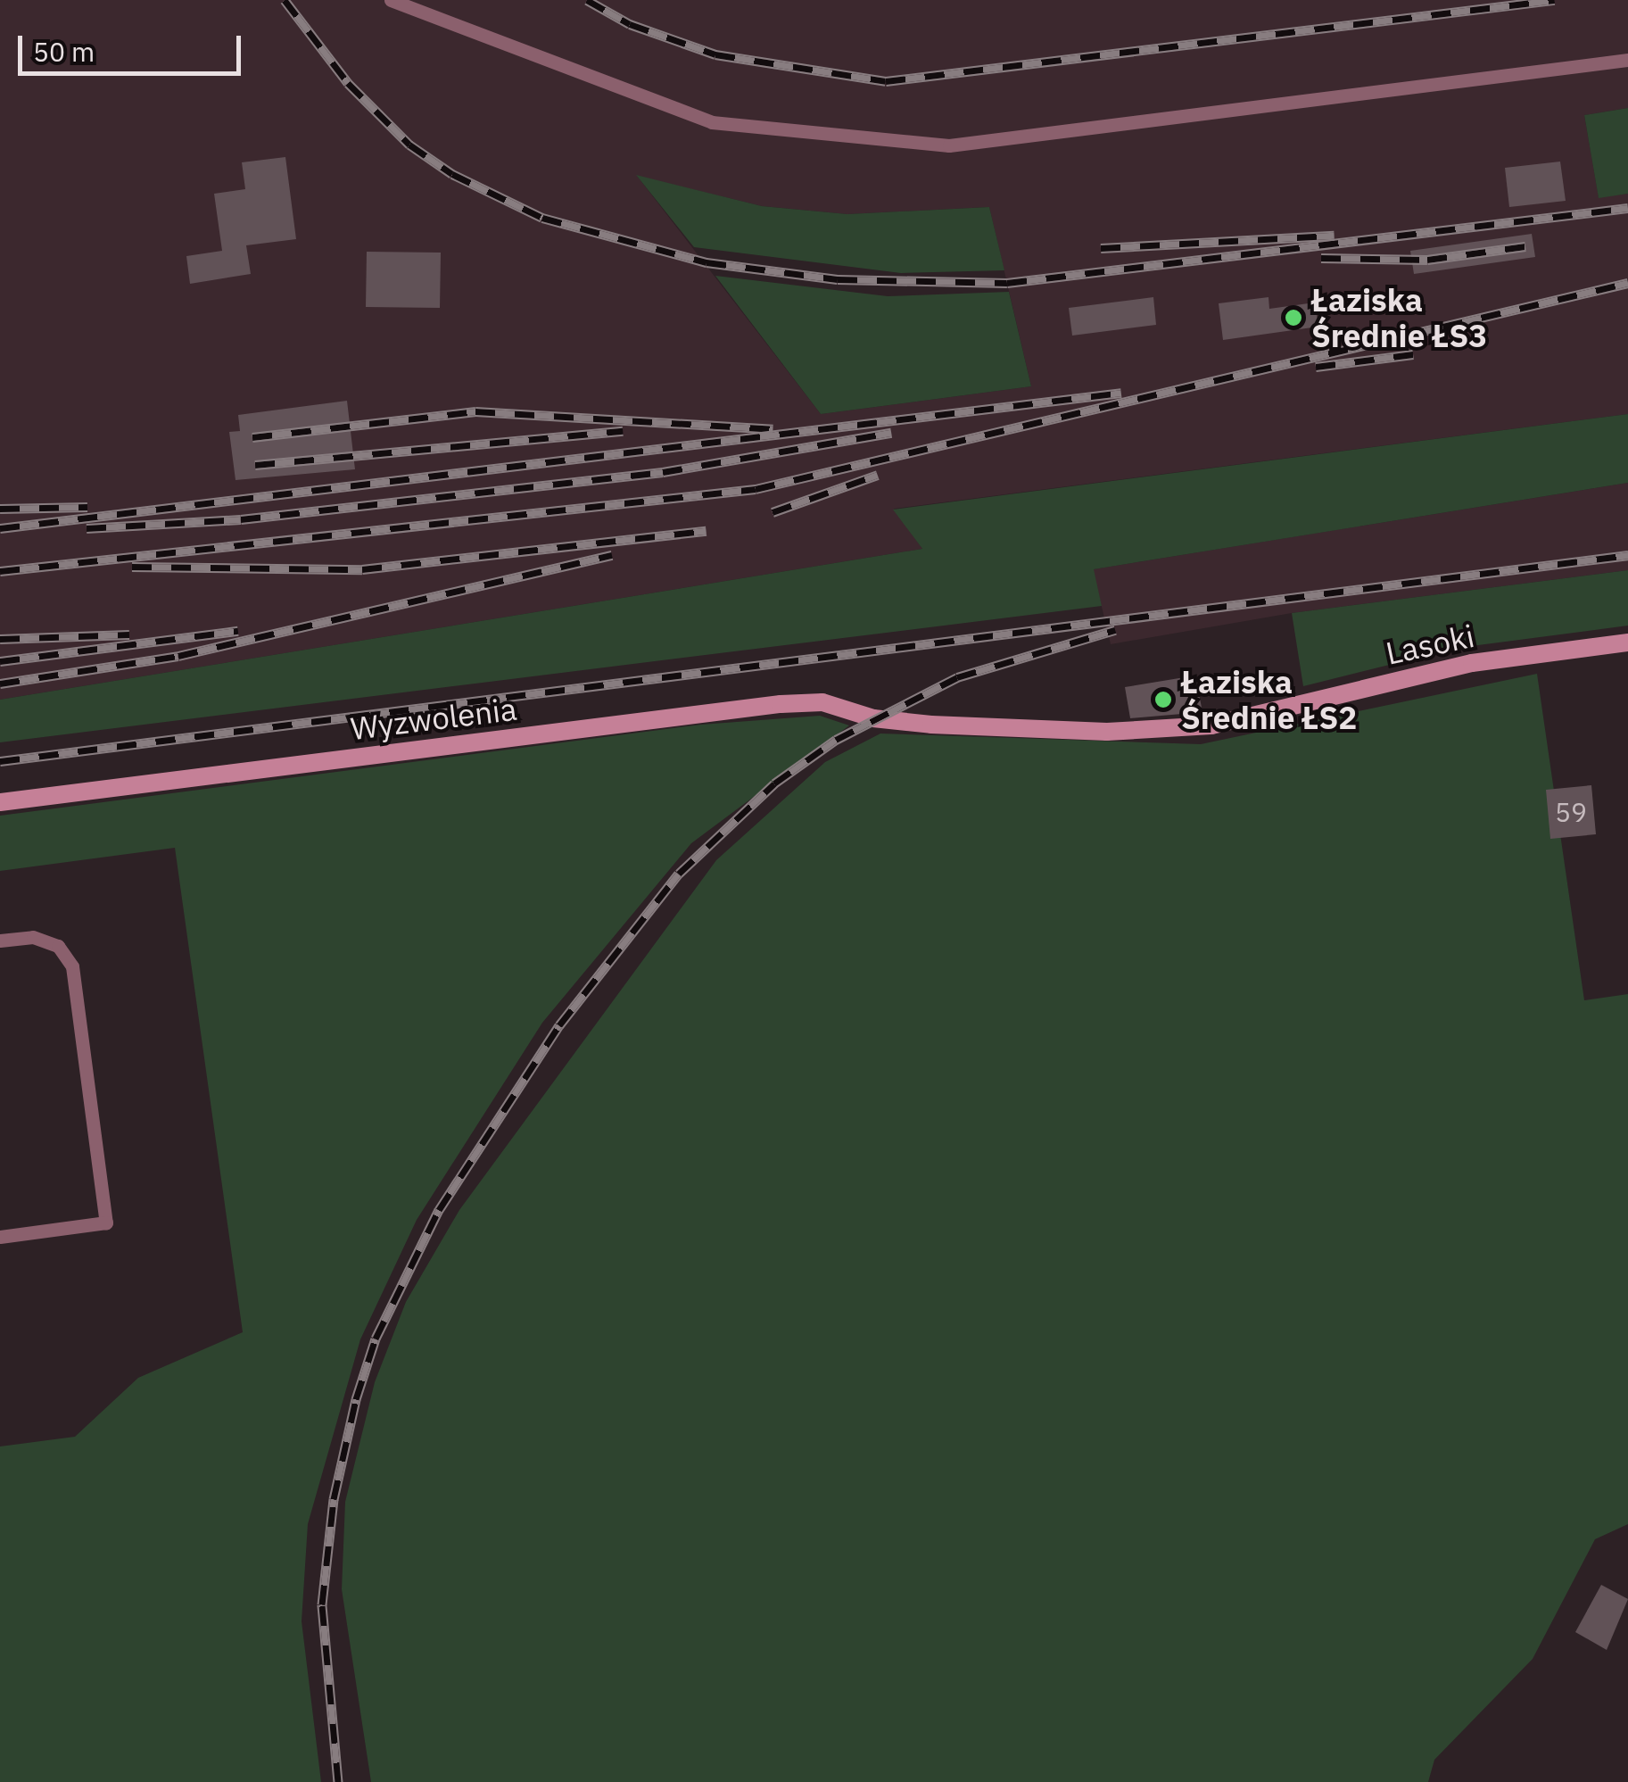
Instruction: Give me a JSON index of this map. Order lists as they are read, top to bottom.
{
  "streets": {
    "street": ["Lasoki", "Wyzwolenia"]
  },
  "crossings": [
    ["Lasoki", "Wyzwolenia"]
  ],
  "places": ["Łaziska Średnie ŁS3", "Łaziska Średnie ŁS2"],
  "house_numbers": ["59"],
  "scale_bar": "50 m"
}
